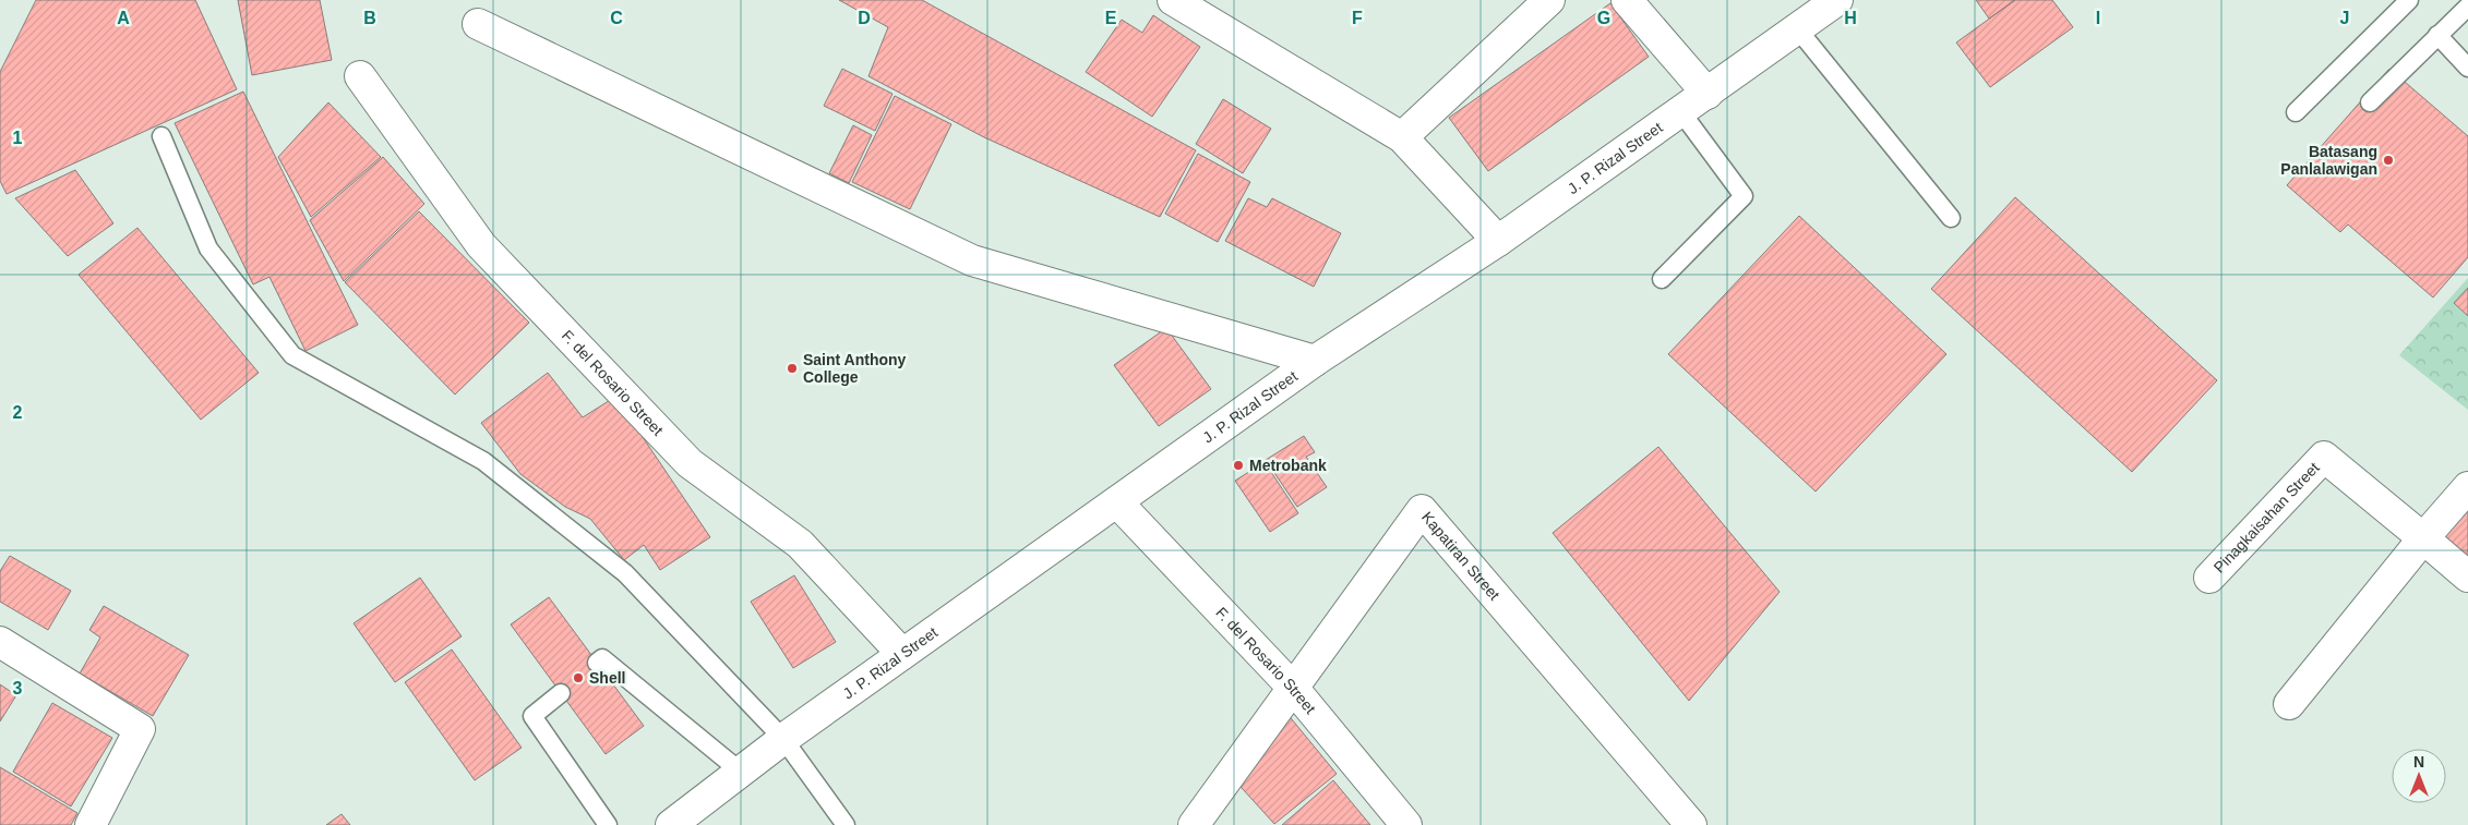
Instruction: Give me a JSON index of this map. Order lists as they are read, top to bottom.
{
  "streets": {
    "main road": [
      "J. P. Rizal Street",
      "F. del Rosario Street",
      "Pinagkaisahan Street",
      "Kapatiran Street"
    ]
  },
  "crossings": [
    ["J. P. Rizal Street", "F. del Rosario Street"],
    ["F. del Rosario Street", "Kapatiran Street"]
  ],
  "places": [
    "Batasang Panlalawigan",
    "Saint Anthony College",
    "Metrobank",
    "Shell"
  ],
  "north": "top",
  "grid": {
    "columns": [
      "A",
      "B",
      "C",
      "D",
      "E",
      "F",
      "G",
      "H",
      "I",
      "J"
    ],
    "rows": ["1", "2", "3"]
  }
}
